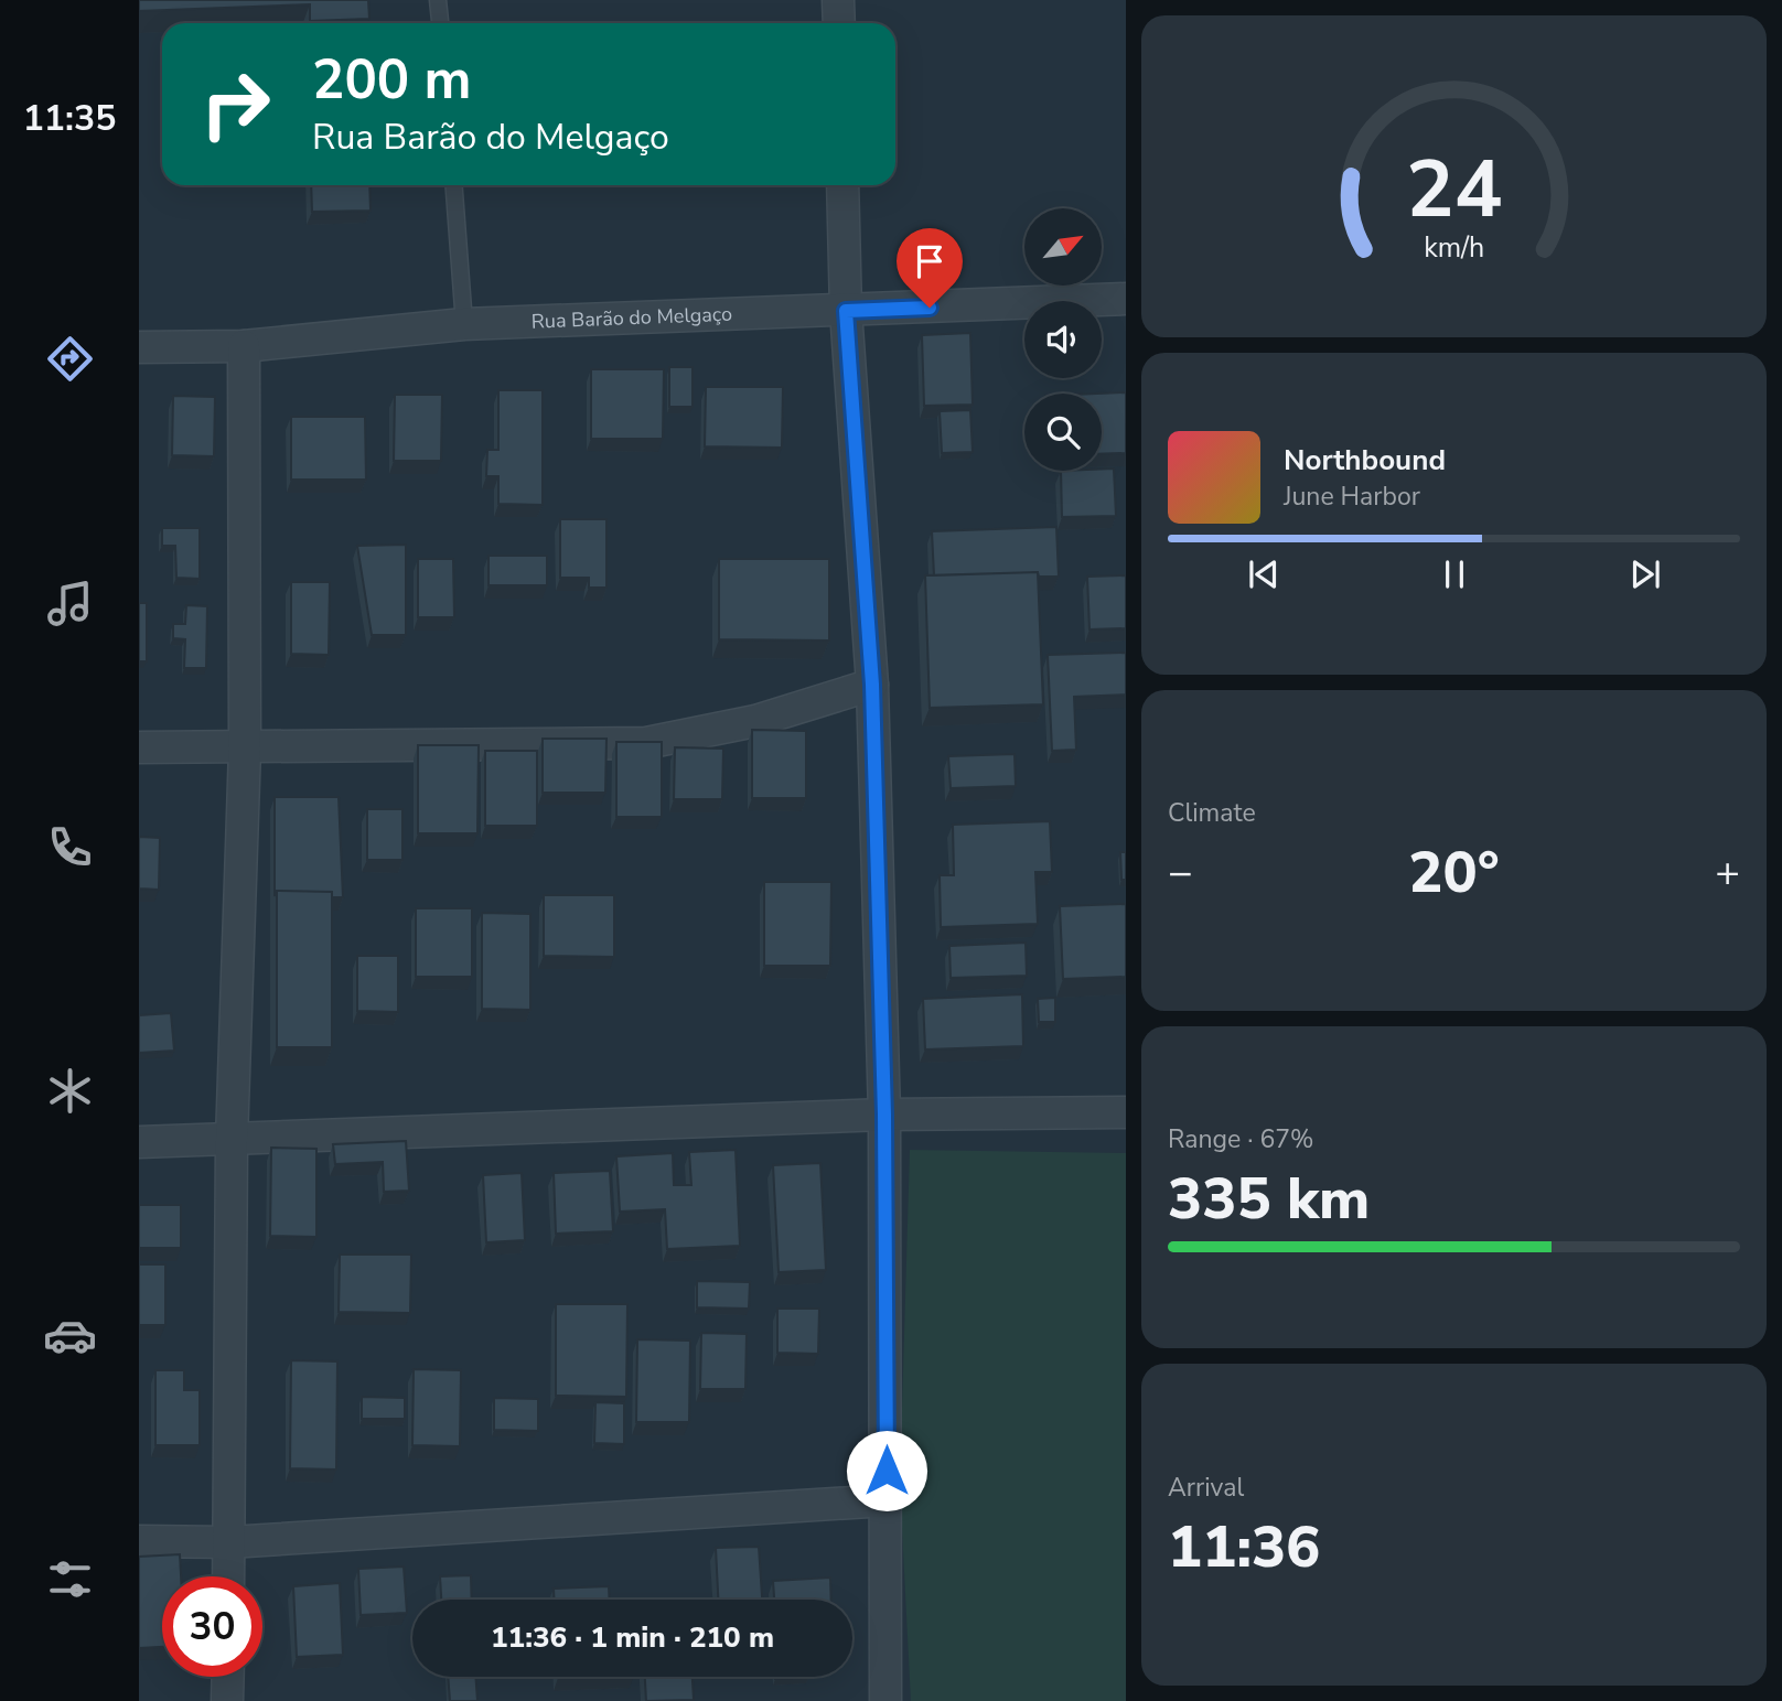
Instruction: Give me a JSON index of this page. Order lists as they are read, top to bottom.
{
  "streets": {
    "street": ["Rua Barão do Melgaço"]
  },
  "north": "top right",
  "page": {
    "tabs": "11:35",
    "turn": ["200 m", "Rua Barão do Melgaço"],
    "song": ["Northbound", "June Harbor"],
    "tile": [
      "Climate",
      ["Range · 67%", "335 km"],
      ["Arrival", "11:36"]
    ],
    "heat": ["−", "20°", "+"],
    "limit": "30",
    "trip": "11:36 · 1 min · 210 m",
    "gauge": ["24", "km/h"]
  }
}
